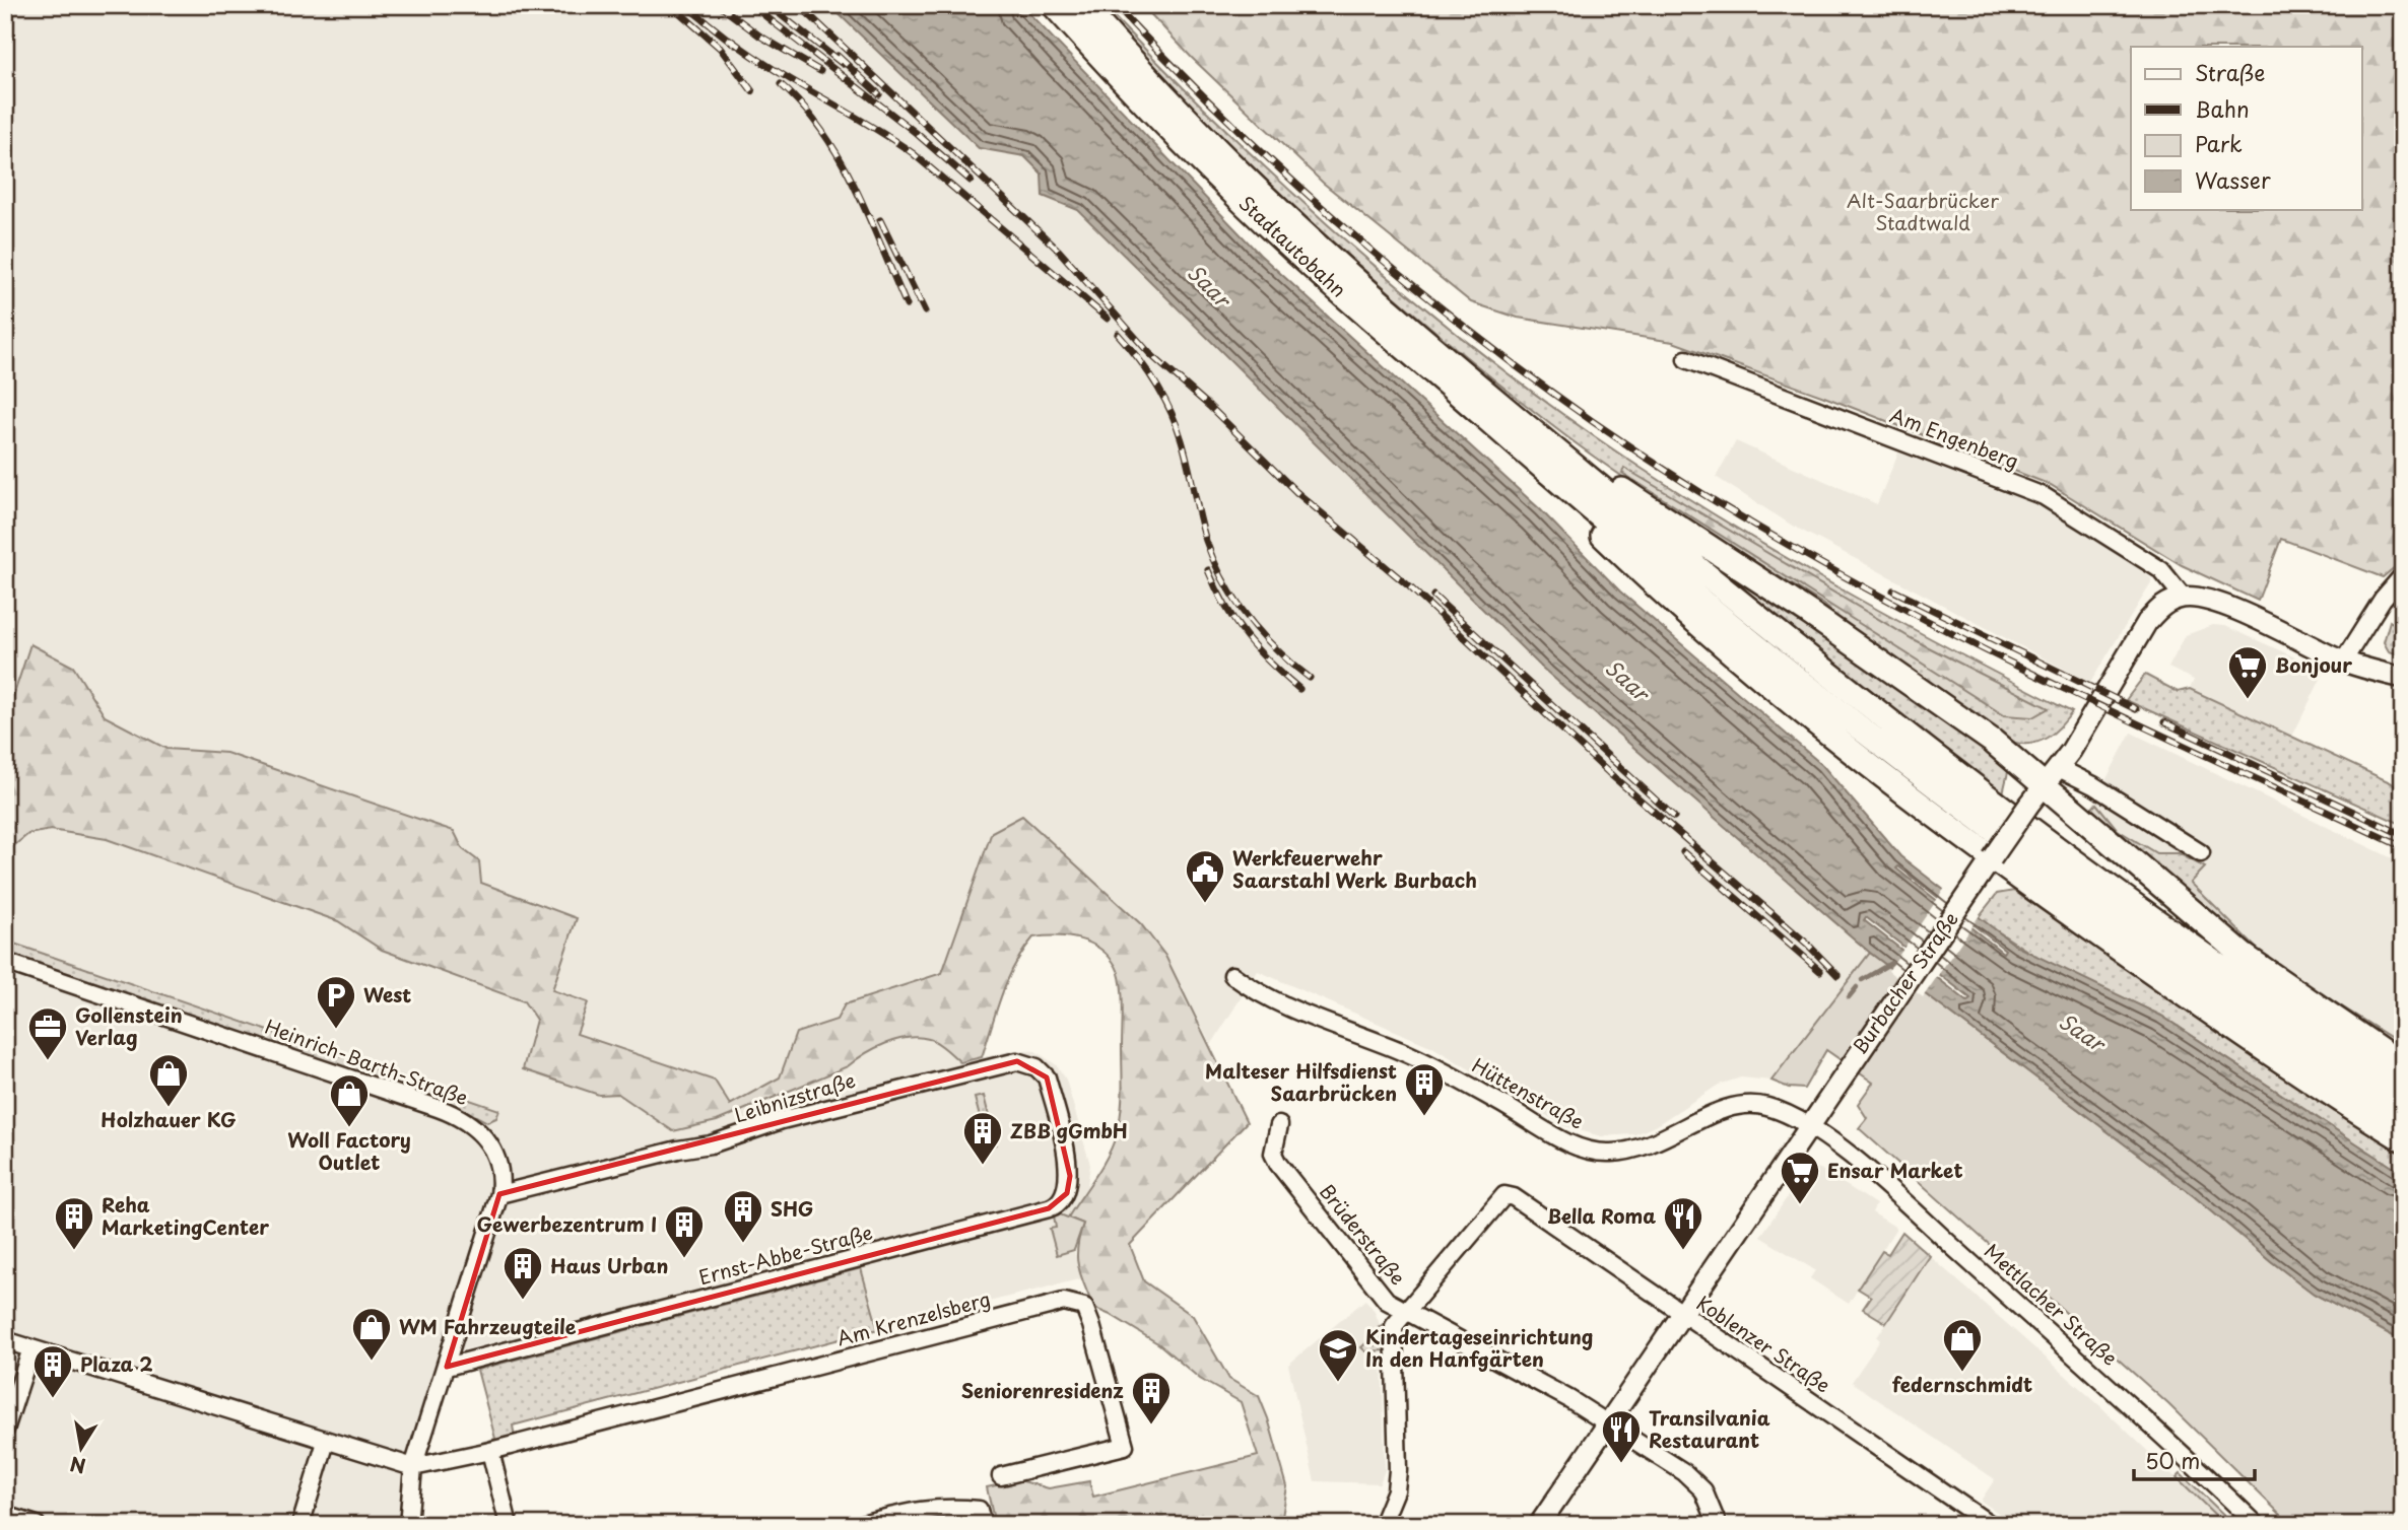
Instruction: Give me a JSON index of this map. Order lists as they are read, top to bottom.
{
  "streets": {
    "highway": ["Stadtautobahn"],
    "main road": ["Burbacher Straße"],
    "street": [
      "Am Engenberg",
      "Heinrich-Barth-Straße",
      "Hüttenstraße",
      "Leibnizstraße",
      "Brüderstraße",
      "Ernst-Abbe-Straße",
      "Mettlacher Straße",
      "Am Krenzelsberg",
      "Koblenzer Straße"
    ]
  },
  "crossings": [
    ["Am Engenberg", "Burbacher Straße"],
    ["Burbacher Straße", "Hüttenstraße"],
    ["Burbacher Straße", "Brüderstraße"],
    ["Burbacher Straße", "Mettlacher Straße"],
    ["Burbacher Straße", "Koblenzer Straße"],
    ["Heinrich-Barth-Straße", "Leibnizstraße"],
    ["Heinrich-Barth-Straße", "Ernst-Abbe-Straße"],
    ["Heinrich-Barth-Straße", "Am Krenzelsberg"],
    ["Hüttenstraße", "Mettlacher Straße"],
    ["Leibnizstraße", "Ernst-Abbe-Straße"],
    ["Brüderstraße", "Koblenzer Straße"]
  ],
  "water": ["Saar"],
  "parks": ["Alt-Saarbrücker Stadtwald"],
  "places": {
    "supermarket": ["Bonjour", "Ensar Market"],
    "public building": ["Werkfeuerwehr Saarstahl Werk Burbach"],
    "parking": ["West"],
    "office": ["Gollenstein Verlag"],
    "shop": [
      "Holzhauer KG",
      "Woll Factory Outlet",
      "WM Fahrzeugteile",
      "federnschmidt"
    ],
    "building": [
      "Malteser Hilfsdienst Saarbrücken",
      "ZBB gGmbH",
      "SHG",
      "Reha MarketingCenter",
      "Gewerbezentrum I",
      "Haus Urban",
      "Plaza 2",
      "Seniorenresidenz"
    ],
    "restaurant": ["Bella Roma", "Transilvania Restaurant"],
    "school or university": ["Kindertageseinrichtung In den Hanfgärten"]
  },
  "legend": [
    "Straße",
    "Bahn",
    "Park",
    "Wasser"
  ],
  "scale_bar": "50 m",
  "north": "bottom"
}
